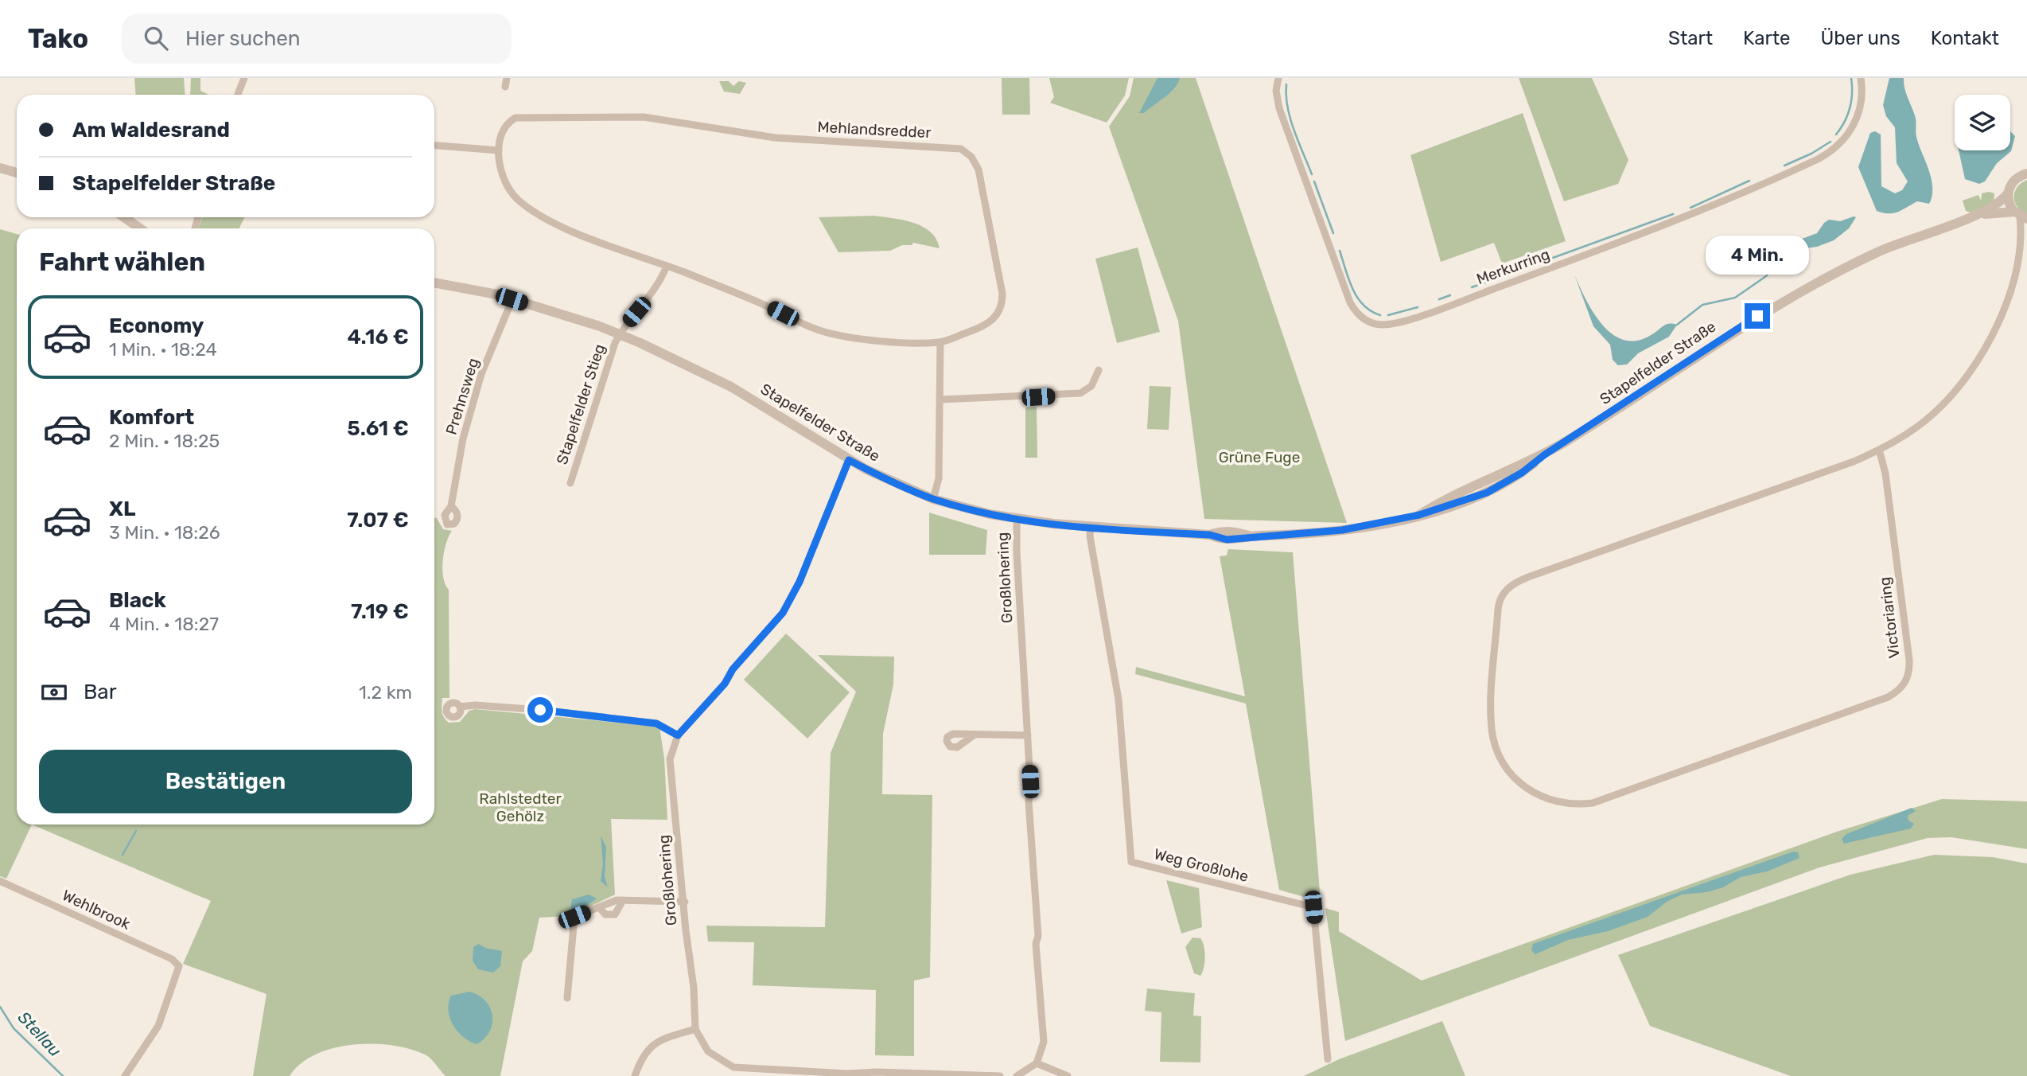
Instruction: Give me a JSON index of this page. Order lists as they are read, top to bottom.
{
  "streets": {
    "street": [
      "Mehlandsredder",
      "Merkurring",
      "Stapelfelder Straße",
      "Prehnsweg",
      "Stapelfelder Stieg",
      "Großlohering",
      "Victoriaring",
      "Weg Großlohe",
      "Wehlbrook"
    ]
  },
  "crossings": [
    ["Stapelfelder Straße", "Prehnsweg"],
    ["Stapelfelder Straße", "Stapelfelder Stieg"],
    ["Stapelfelder Straße", "Großlohering"],
    ["Stapelfelder Straße", "Weg Großlohe"]
  ],
  "water": ["Stellau"],
  "parks": ["Grüne Fuge", "Rahlstedter Gehölz"],
  "page": {
    "header": "Tako",
    "search": "Hier suchen",
    "nav": [
      "Start",
      "Karte",
      "Über uns",
      "Kontakt"
    ],
    "banner": ["Am Waldesrand", "Stapelfelder Straße"],
    "heading": "Fahrt wählen",
    "bubble": "4 Min.",
    "list": [
      {
        "name": "Economy",
        "note": "1 Min. · 18:24",
        "value": "4.16 €"
      },
      {
        "name": "Komfort",
        "note": "2 Min. · 18:25",
        "value": "5.61 €"
      },
      {
        "name": "XL",
        "note": "3 Min. · 18:26",
        "value": "7.07 €"
      },
      {
        "name": "Black",
        "note": "4 Min. · 18:27",
        "value": "7.19 €"
      }
    ],
    "pay": ["Bar", "1.2 km"],
    "buttons": "Bestätigen"
  }
}
